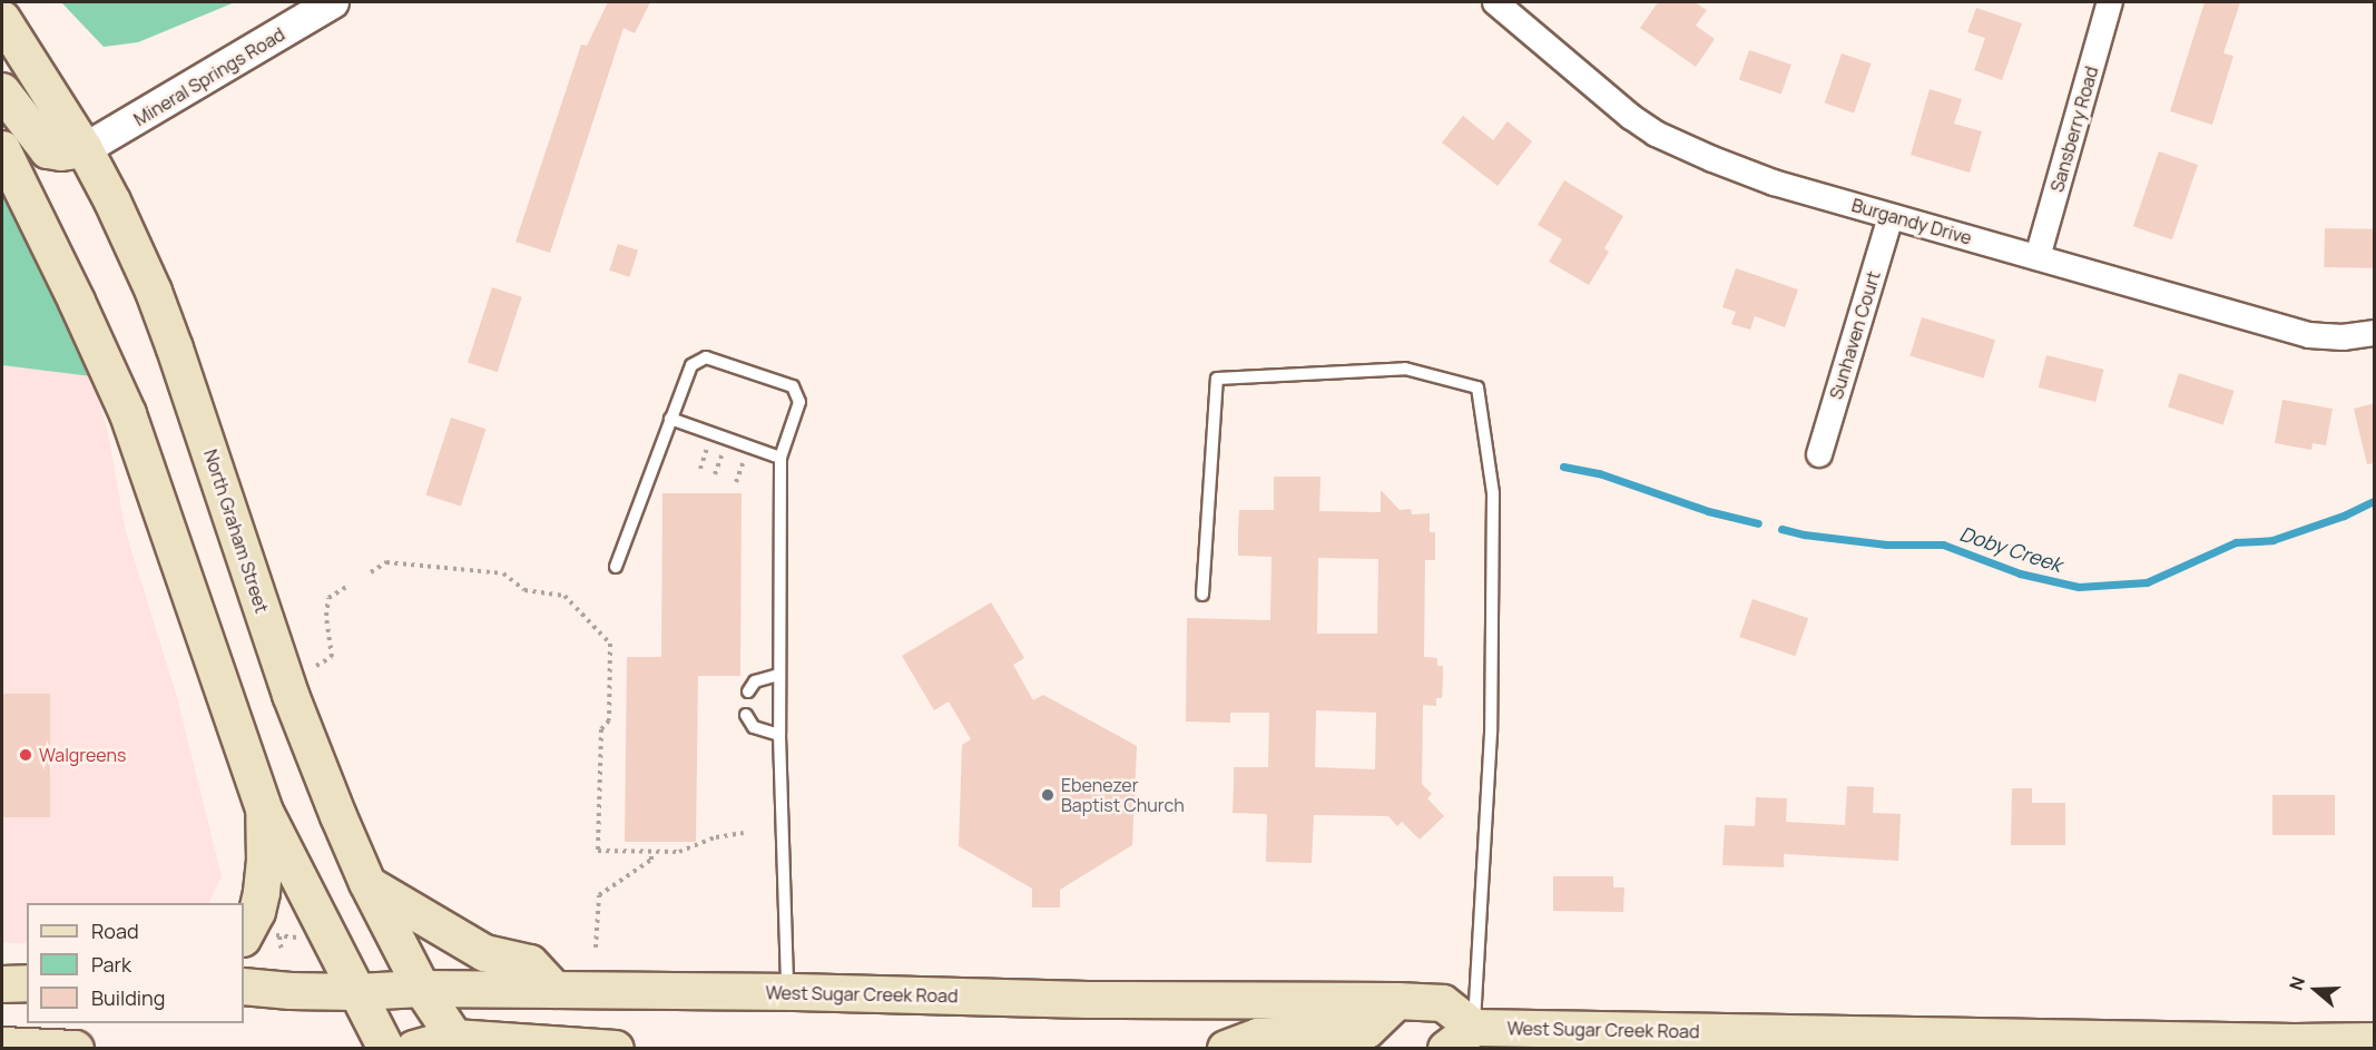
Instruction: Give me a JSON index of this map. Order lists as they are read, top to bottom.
{
  "streets": {
    "main road": ["North Graham Street", "West Sugar Creek Road"],
    "street": [
      "Mineral Springs Road",
      "Sansberry Road",
      "Burgandy Drive",
      "Sunhaven Court"
    ]
  },
  "crossings": [
    ["Mineral Springs Road", "North Graham Street"],
    ["Sansberry Road", "Burgandy Drive"],
    ["Burgandy Drive", "Sunhaven Court"],
    ["North Graham Street", "West Sugar Creek Road"]
  ],
  "water": ["Doby Creek"],
  "places": ["Walgreens", "Ebenezer Baptist Church"],
  "legend": ["Road", "Park", "Building"],
  "north": "left"
}
